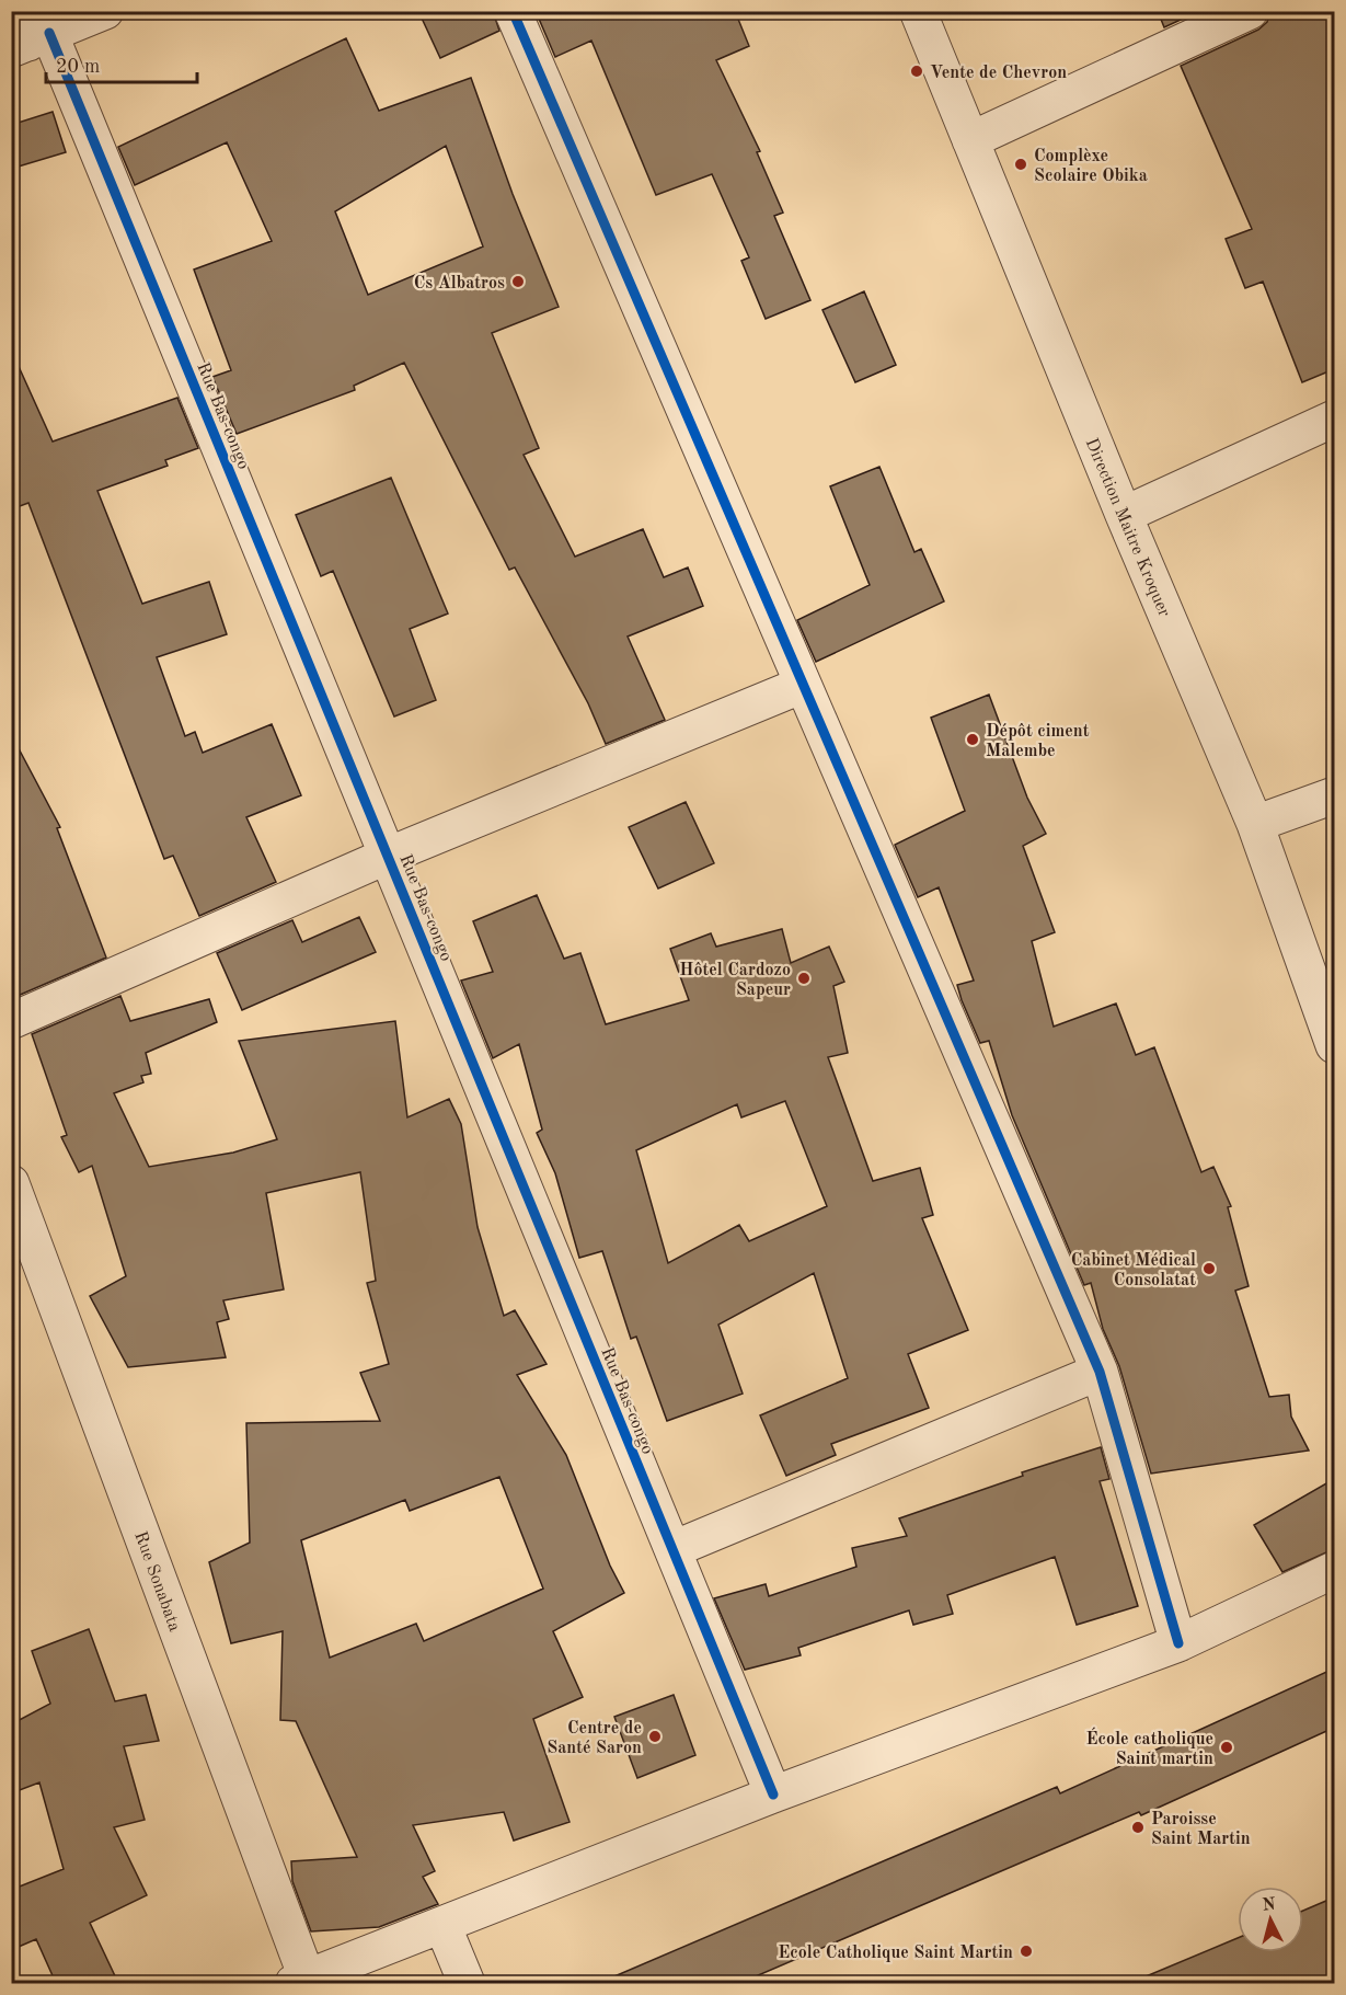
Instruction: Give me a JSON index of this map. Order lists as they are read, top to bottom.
{
  "streets": {
    "street": ["Rue Bas-congo", "Direction Maitre Kroquer", "Rue Sonabata"]
  },
  "places": [
    "Vente de Chevron",
    "Complèxe Scolaire Obika",
    "Cs Albatros",
    "Dépôt ciment Malembe",
    "Hôtel Cardozo Sapeur",
    "Cabinet Médical Consolatat",
    "Centre de Santé Saron",
    "École catholique Saint martin",
    "Paroisse Saint Martin",
    "Ecole Catholique Saint Martin"
  ],
  "scale_bar": "20 m",
  "north": "top"
}
